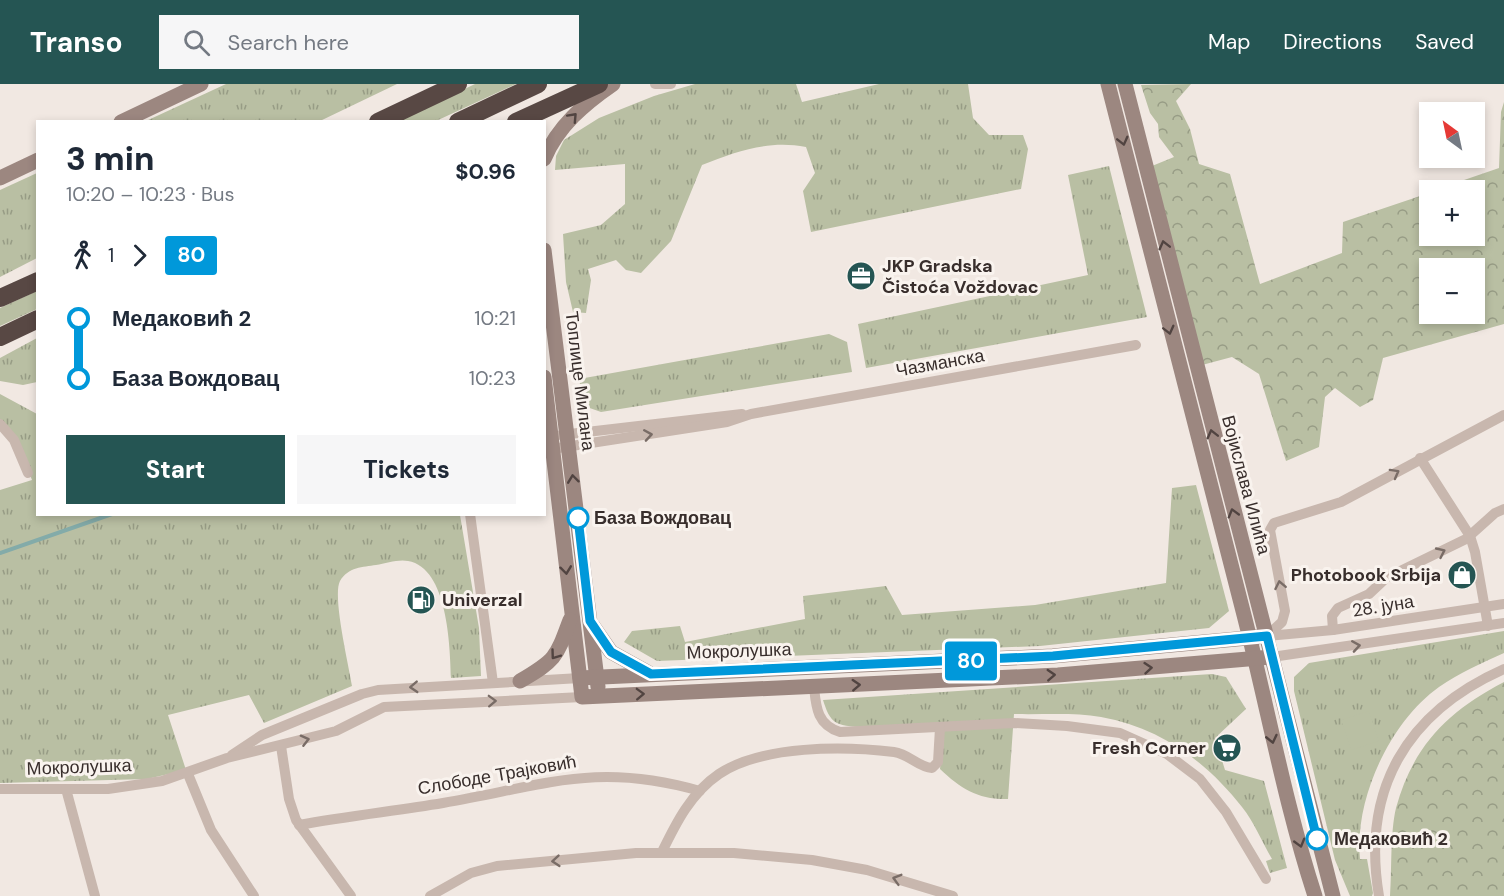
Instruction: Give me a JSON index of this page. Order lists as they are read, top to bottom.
{
  "streets": {
    "main road": ["Топлице Милана", "Војислава Илића", "Мокролушка"],
    "street": ["Чазманска", "28. јуна", "Слободе Трајковић"]
  },
  "crossings": [
    ["Чазманска", "Топлице Милана"],
    ["Топлице Милана", "Мокролушка"],
    ["Војислава Илића", "28. јуна"],
    ["Војислава Илића", "Мокролушка"],
    ["28. јуна", "Мокролушка"]
  ],
  "places": {
    "office": ["JKP Gradska Čistoća Voždovac"],
    "other": ["База Вождовац", "Медаковић 2"],
    "shop": ["Photobook Srbija"],
    "fuel station": ["Univerzal"],
    "supermarket": ["Fresh Corner"]
  },
  "lines": ["bus line 80"],
  "north": "top left",
  "page": {
    "header": "Transo",
    "search": "Search here",
    "nav": ["Map", "Directions", "Saved"],
    "on_map": "80",
    "map_buttons": ["+", "−"],
    "heading": ["3 min", "10:20 – 10:23 · Bus", "$0.96"],
    "legs": ["1", "80"],
    "list": [
      {
        "name": "Медаковић 2",
        "value": "10:21"
      },
      {
        "name": "База Вождовац",
        "value": "10:23"
      }
    ],
    "buttons": ["Start", "Tickets"]
  }
}
